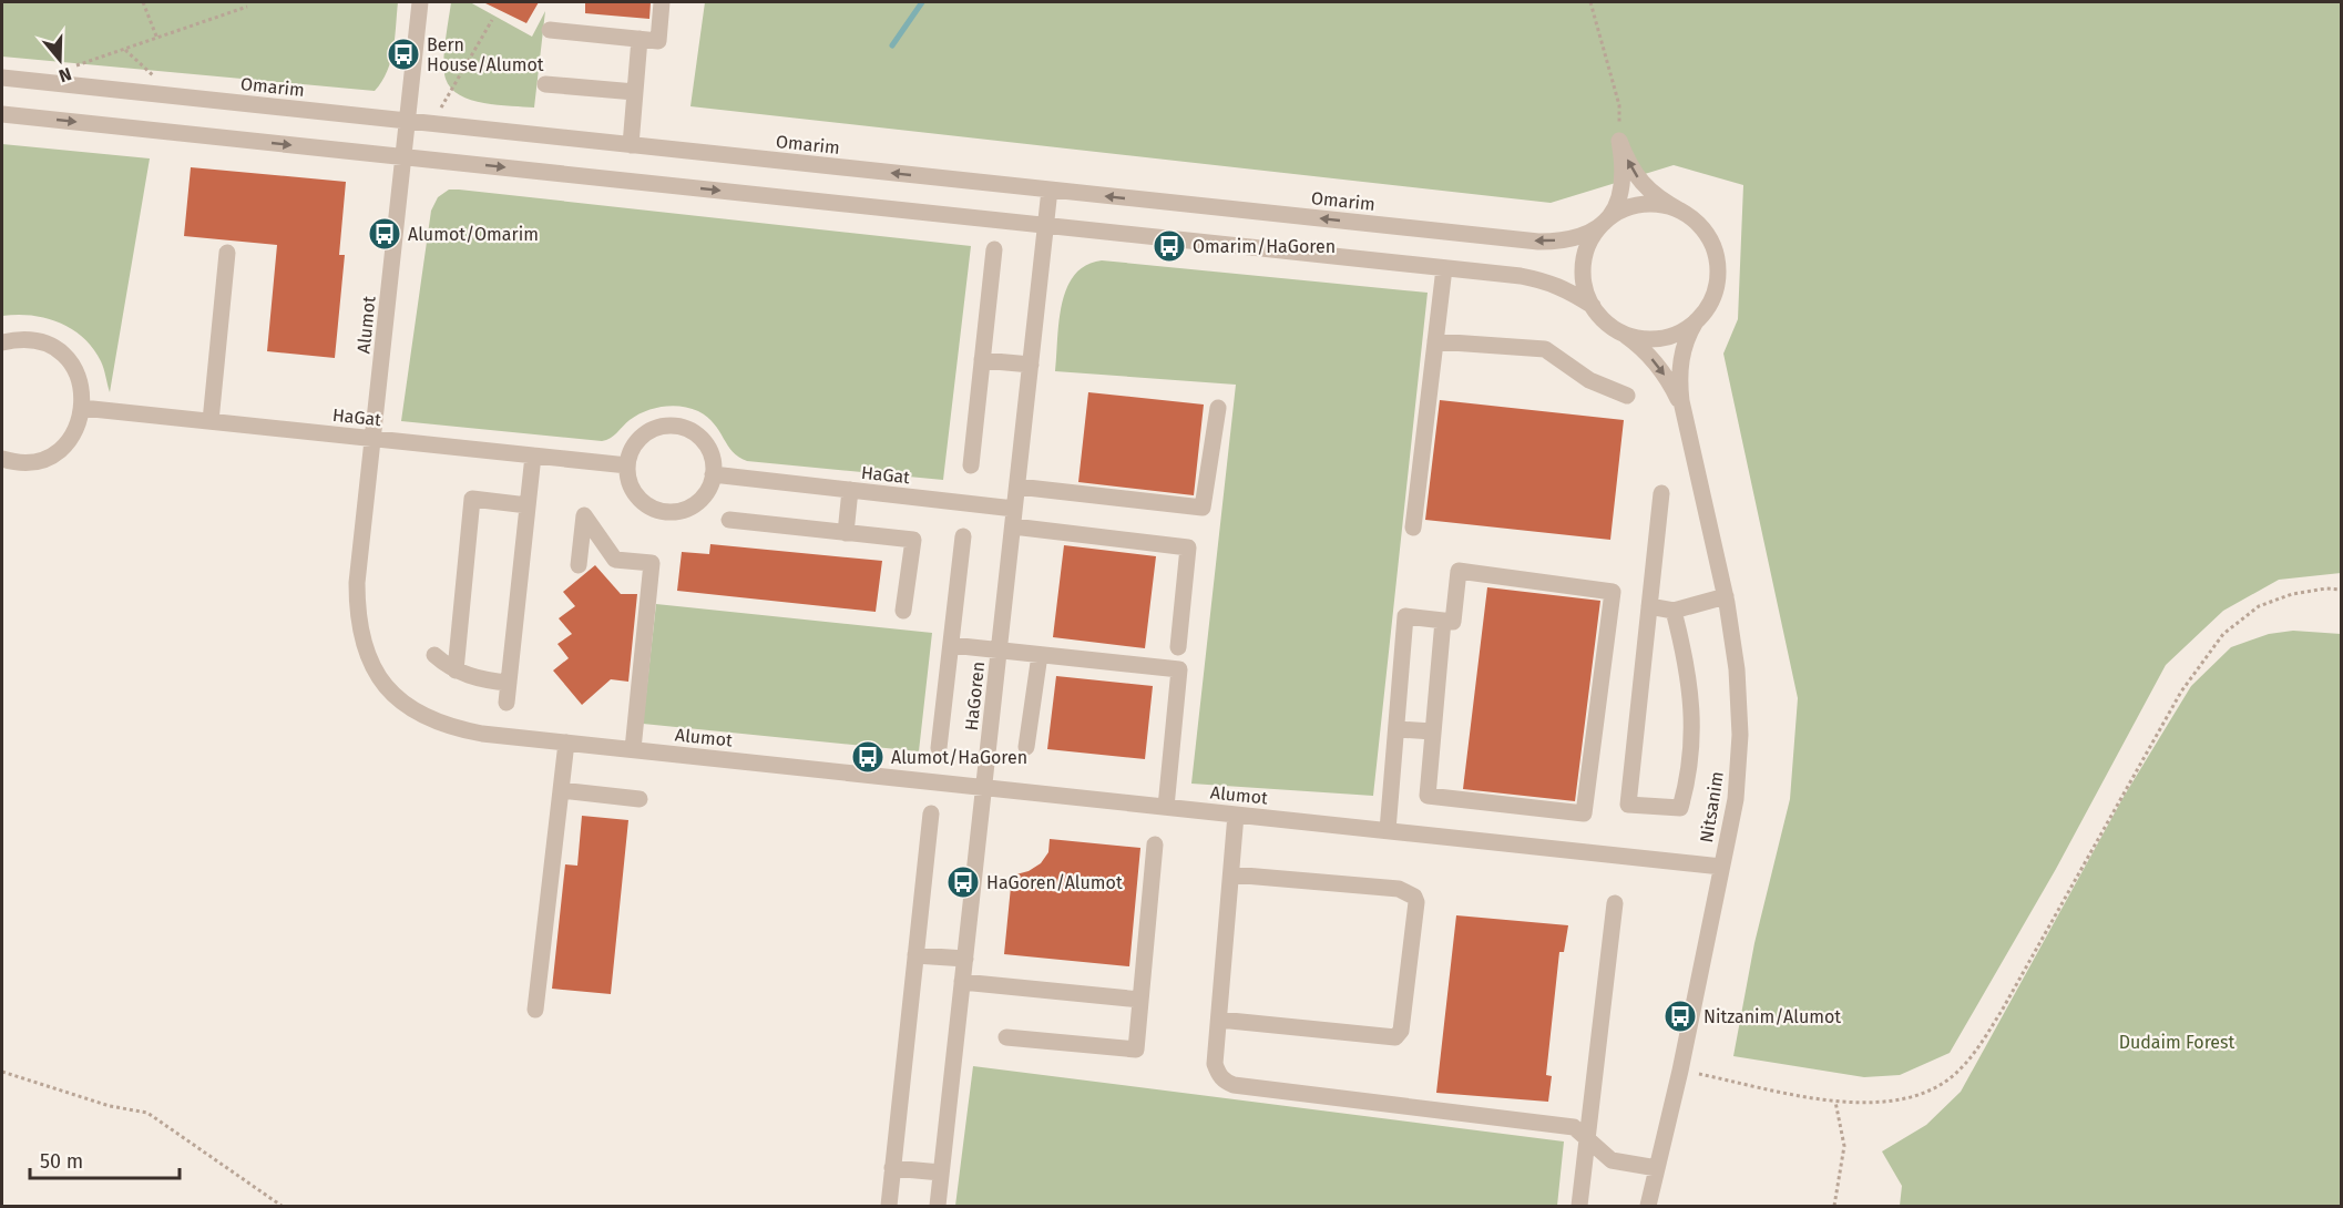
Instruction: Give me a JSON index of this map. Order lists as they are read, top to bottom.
{
  "streets": {
    "street": [
      "Omarim",
      "Alumot",
      "HaGat",
      "HaGoren",
      "Nitsanim"
    ]
  },
  "crossings": [
    ["Omarim", "Alumot"],
    ["Omarim", "HaGoren"],
    ["Omarim", "Nitsanim"],
    ["Alumot", "HaGat"],
    ["Alumot", "HaGoren"],
    ["Alumot", "Nitsanim"],
    ["HaGat", "HaGoren"]
  ],
  "parks": ["Dudaim Forest"],
  "places": {
    "bus stop": [
      "Bern House/Alumot",
      "Alumot/Omarim",
      "Omarim/HaGoren",
      "Alumot/HaGoren",
      "HaGoren/Alumot",
      "Nitzanim/Alumot"
    ]
  },
  "scale_bar": "50 m",
  "north": "bottom"
}
